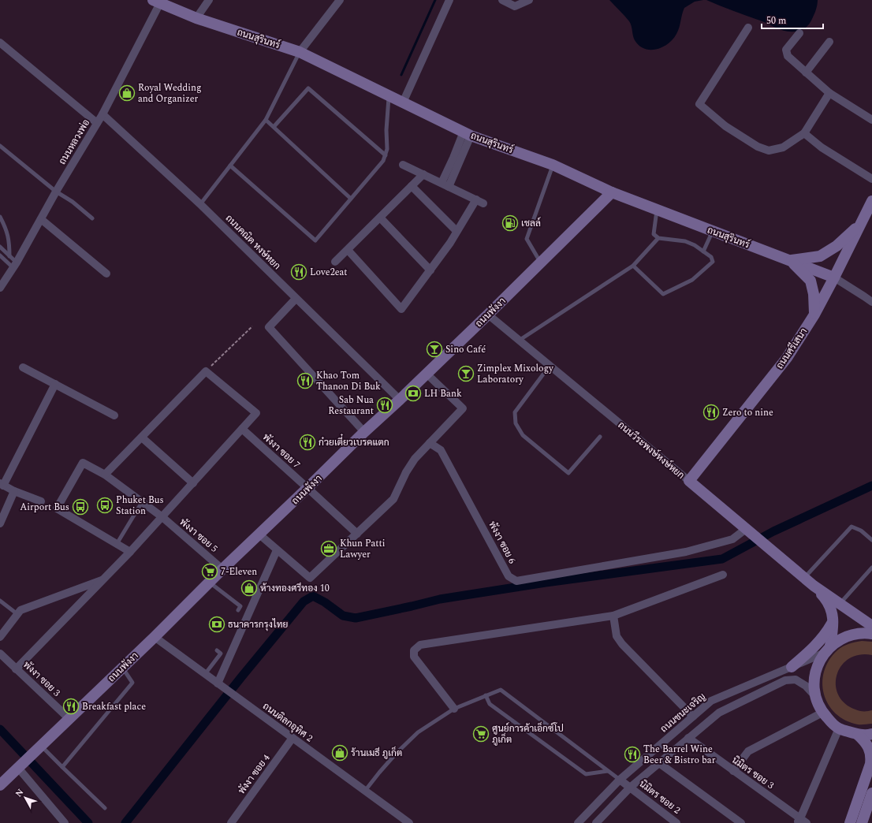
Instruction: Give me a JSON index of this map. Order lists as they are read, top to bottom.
{
  "streets": {
    "street": [
      "ถนนสุรินทร์",
      "ถนนหลวงพ่อ",
      "ถนนคณิต หงษ์หยก",
      "ถนนพังงา",
      "ถนนศรีเสนา",
      "ถนนวีระพงษ์หงษ์หยก",
      "พังงา ซอย 7",
      "พังงา ซอย 5",
      "พังงา ซอย 6",
      "พังงา ซอย 3",
      "ถนนชนะเจริญ",
      "ถนนติลกอุทิศ 2",
      "นิมิตร ซอย 3",
      "พังงา ซอย 4",
      "นิมิตร ซอย 2"
    ]
  },
  "crossings": [
    ["ถนนสุรินทร์", "ถนนหลวงพ่อ"],
    ["ถนนสุรินทร์", "ถนนพังงา"],
    ["ถนนสุรินทร์", "ถนนศรีเสนา"],
    ["ถนนหลวงพ่อ", "ถนนคณิต หงษ์หยก"],
    ["ถนนคณิต หงษ์หยก", "ถนนพังงา"],
    ["ถนนพังงา", "ถนนวีระพงษ์หงษ์หยก"],
    ["ถนนพังงา", "พังงา ซอย 7"],
    ["ถนนพังงา", "พังงา ซอย 5"],
    ["ถนนพังงา", "พังงา ซอย 3"],
    ["ถนนพังงา", "ถนนติลกอุทิศ 2"],
    ["ถนนศรีเสนา", "ถนนวีระพงษ์หงษ์หยก"],
    ["ถนนวีระพงษ์หงษ์หยก", "พังงา ซอย 6"],
    ["ถนนวีระพงษ์หงษ์หยก", "ถนนชนะเจริญ"],
    ["ถนนชนะเจริญ", "นิมิตร ซอย 2"],
    ["ถนนติลกอุทิศ 2", "พังงา ซอย 4"]
  ],
  "places": {
    "shop": ["Royal Wedding and Organizer", "ห้างทองศรีทอง 10", "ร้านเมธี ภูเก็ต"],
    "fuel station": ["เชลล์"],
    "restaurant": [
      "Love2eat",
      "Khao Tom Thanon Di Buk",
      "Sab Nua Restaurant",
      "Zero to nine",
      "ก๋วยเตี๋ยวเบรคแตก",
      "Breakfast place",
      "The Barrel Wine Beer & Bistro bar"
    ],
    "bar": ["Sino Café", "Zimplex Mixology Laboratory"],
    "bank": ["LH Bank", "ธนาคารกรุงไทย"],
    "bus stop": ["Phuket Bus Station", "Airport Bus"],
    "office": ["Khun Patti Lawyer"],
    "supermarket": ["7-Eleven", "ศูนย์การค้าเอ็กซ์โป ภูเก็ต"]
  },
  "scale_bar": "50 m",
  "north": "top left"
}
